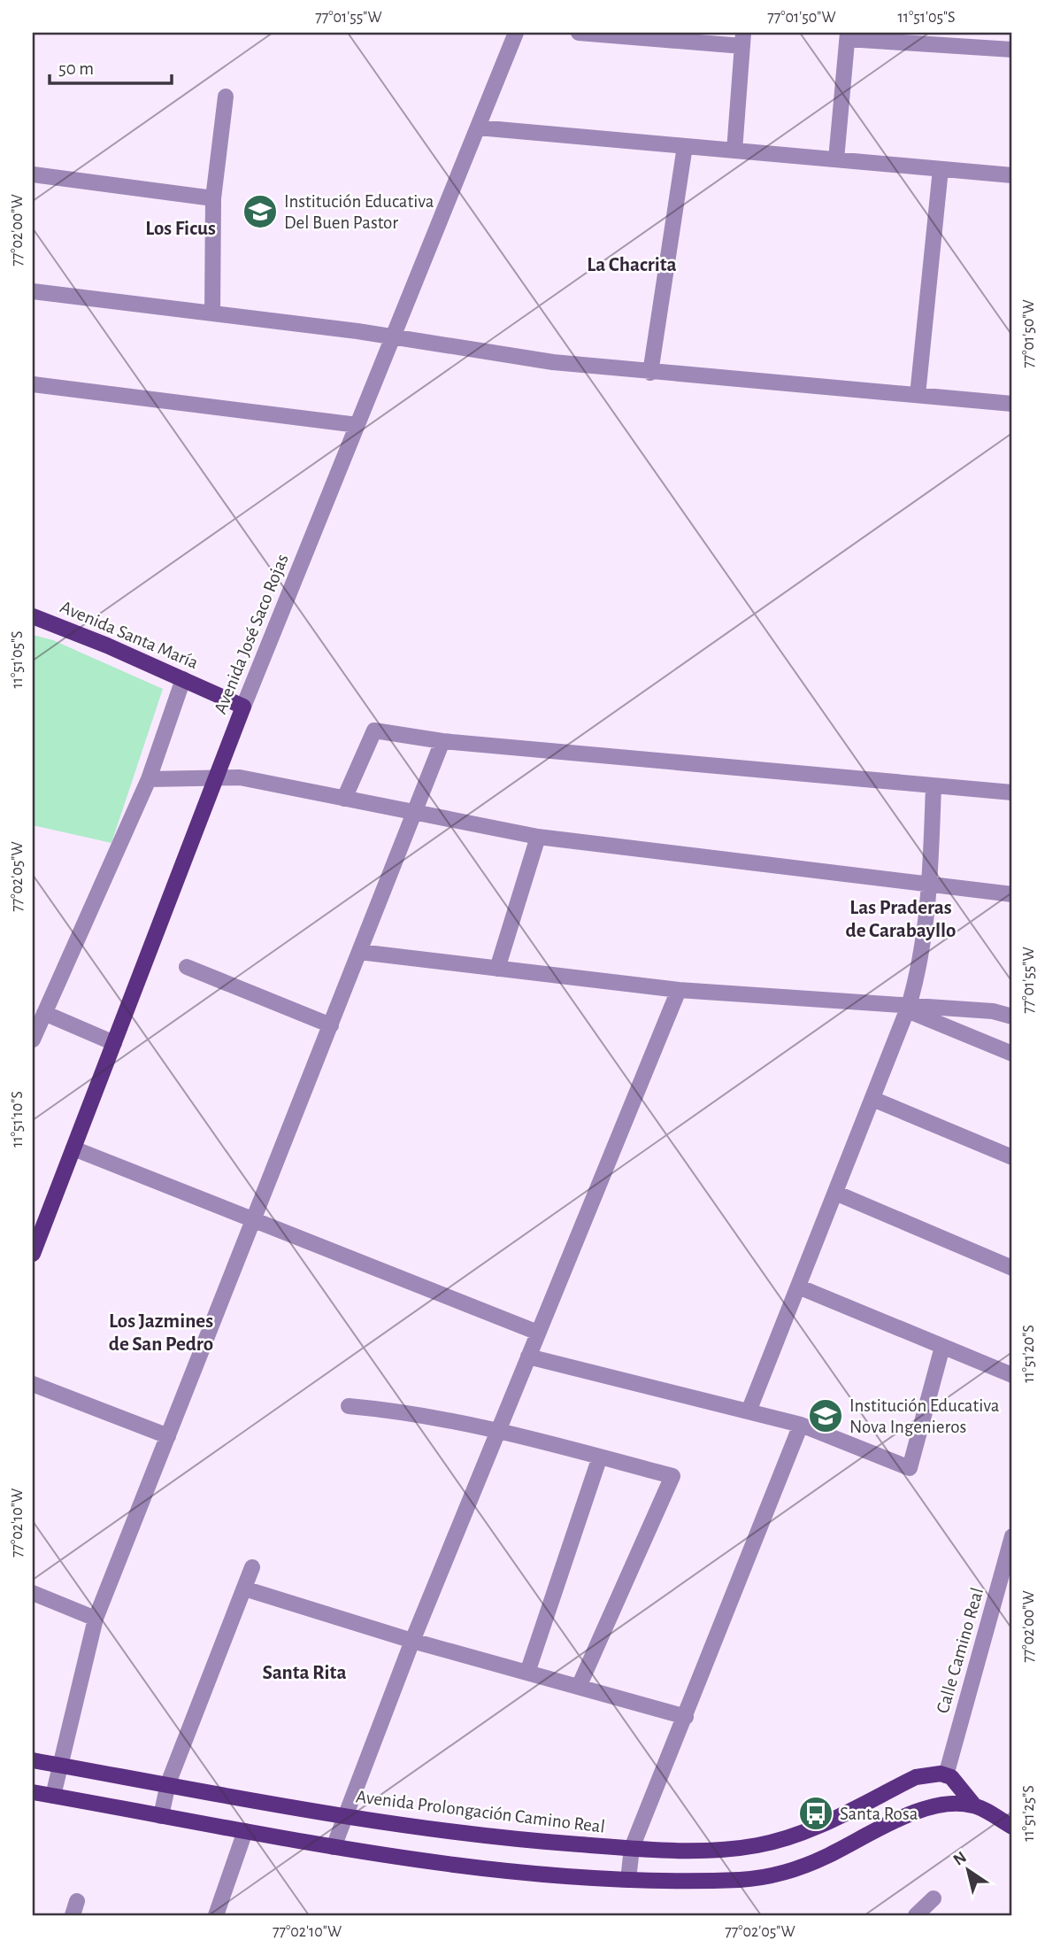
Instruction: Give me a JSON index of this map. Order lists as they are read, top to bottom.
{
  "streets": {
    "main road": ["Avenida José Saco Rojas", "Avenida Santa María", "Avenida Prolongación Camino Real"],
    "street": ["Calle Camino Real"]
  },
  "crossings": [
    ["Avenida José Saco Rojas", "Avenida Santa María"],
    ["Calle Camino Real", "Avenida Prolongación Camino Real"]
  ],
  "districts": [
    "Los Ficus",
    "La Chacrita",
    "Las Praderas de Carabayllo",
    "Los Jazmines de San Pedro",
    "Santa Rita"
  ],
  "places": {
    "school or university": ["Institución Educativa Del Buen Pastor", "Institución Educativa Nova Ingenieros"],
    "bus stop": ["Santa Rosa"]
  },
  "scale_bar": "50 m",
  "north": "top left",
  "coordinates": [
    "77°01'55\"W",
    "77°01'50\"W",
    "11°51'05\"S",
    "77°02'00\"W",
    "77°02'05\"W",
    "11°51'10\"S",
    "11°51'20\"S",
    "77°02'10\"W",
    "11°51'25\"S"
  ]
}
